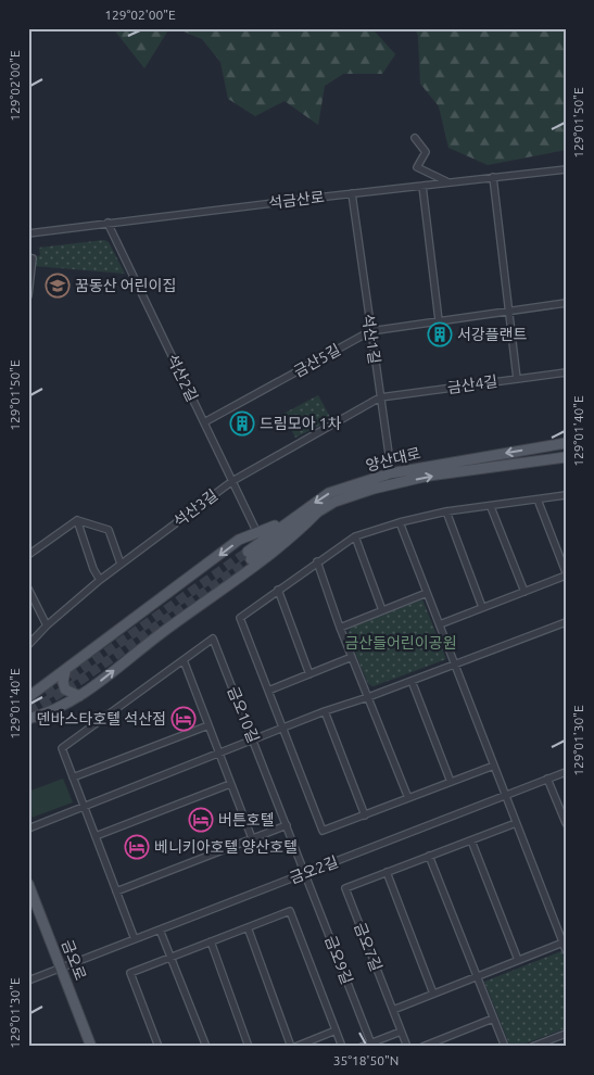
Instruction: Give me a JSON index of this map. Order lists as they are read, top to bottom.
{
  "streets": {
    "main road": ["양산대로", "금오로"],
    "street": [
      "석금산로",
      "석산1길",
      "금산5길",
      "석산2길",
      "금산4길",
      "석산3길",
      "금오10길",
      "금오2길",
      "금오7길",
      "금오9길"
    ]
  },
  "crossings": [
    ["석금산로", "석산1길"],
    ["석금산로", "석산2길"],
    ["석산1길", "금산5길"],
    ["석산1길", "금산4길"],
    ["석산1길", "양산대로"],
    ["석산1길", "석산3길"],
    ["금산5길", "석산2길"],
    ["석산2길", "석산3길"],
    ["금산4길", "석산3길"],
    ["금오10길", "금오2길"],
    ["금오10길", "금오9길"],
    ["금오2길", "금오로"],
    ["금오2길", "금오9길"]
  ],
  "parks": ["금산들어린이공원"],
  "places": {
    "school or university": ["꿈동산 어린이집"],
    "building": ["서강플랜트", "드림모아 1차"],
    "hotel": ["덴바스타호텔 석산점", "버튼호텔", "베니키아호텔 양산호텔"]
  },
  "coordinates": [
    "129°02'00\"E",
    "129°01'50\"E",
    "129°01'40\"E",
    "129°01'30\"E",
    "35°18'50\"N"
  ]
}
